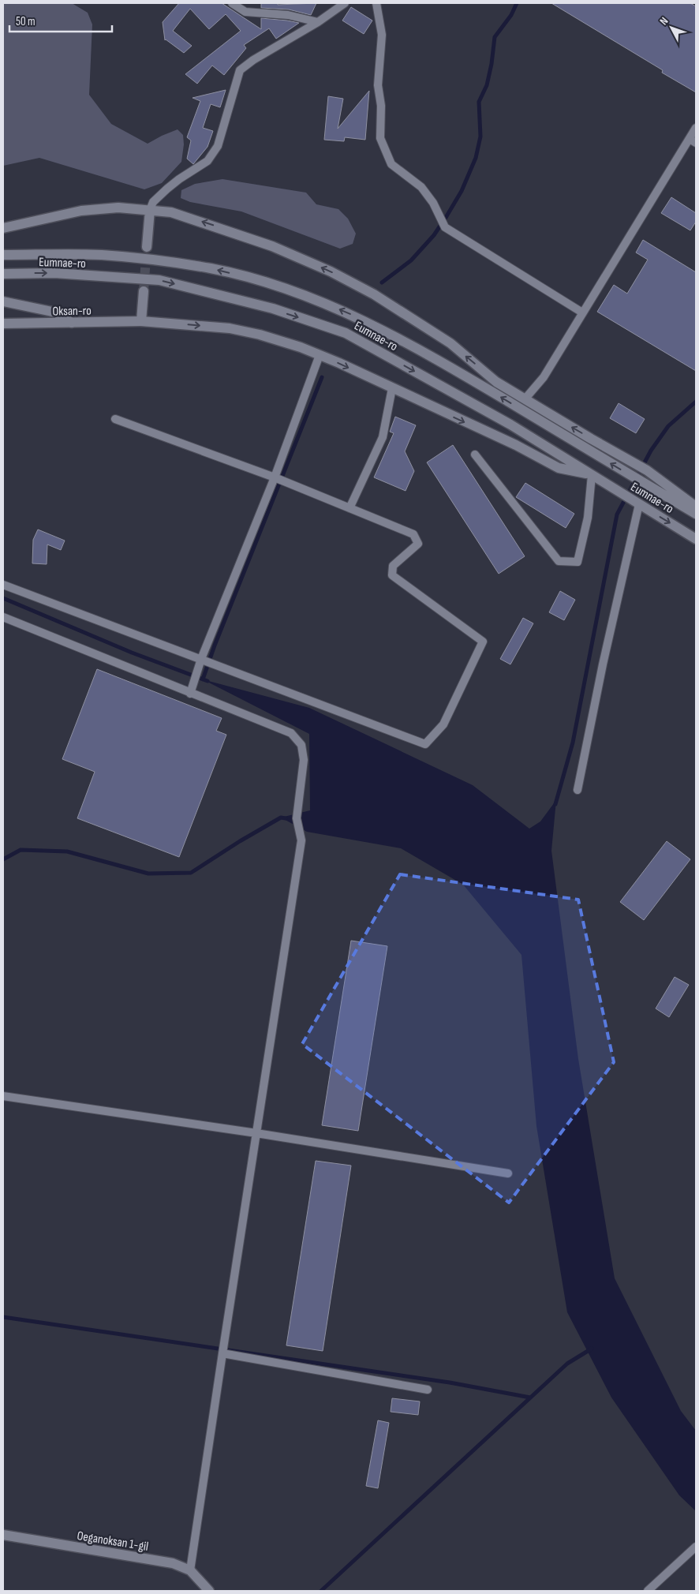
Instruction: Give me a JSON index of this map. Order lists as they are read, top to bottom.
{
  "streets": {
    "street": ["Eumnae-ro", "Oksan-ro", "Oeganoksan 1-gil"]
  },
  "crossings": [
    ["Eumnae-ro", "Oksan-ro"]
  ],
  "scale_bar": "50 m",
  "north": "top left"
}
